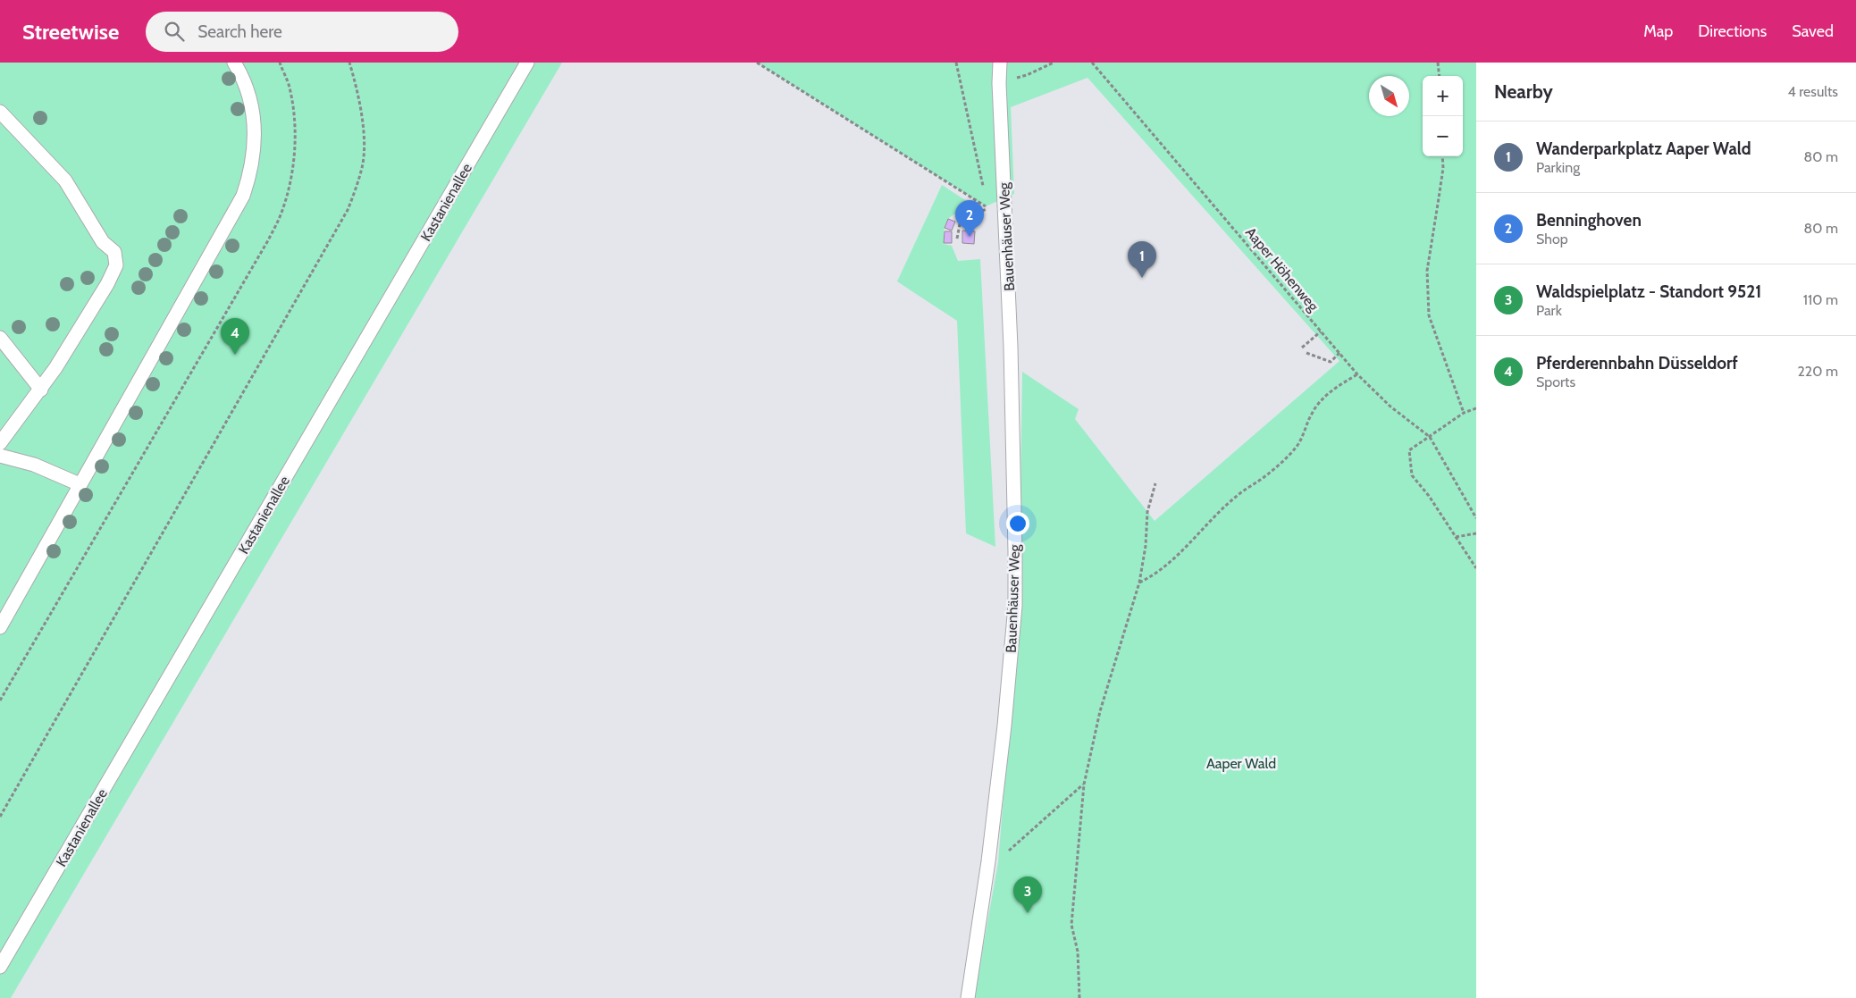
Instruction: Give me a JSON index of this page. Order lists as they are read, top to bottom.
{
  "streets": {
    "lane": ["Kastanienallee", "Bauenhäuser Weg"],
    "path": ["Aaper Höhenweg"]
  },
  "parks": ["Aaper Wald"],
  "north": "bottom right",
  "page": {
    "header": "Streetwise",
    "search": "Search here",
    "nav": ["Map", "Directions", "Saved"],
    "heading": ["Nearby", "4 results"],
    "map_buttons": ["+", "−"],
    "list": [
      {
        "mark": "1",
        "name": "Wanderparkplatz Aaper Wald",
        "note": "Parking",
        "value": "80 m"
      },
      {
        "mark": "2",
        "name": "Benninghoven",
        "note": "Shop",
        "value": "80 m"
      },
      {
        "mark": "3",
        "name": "Waldspielplatz - Standort 9521",
        "note": "Park",
        "value": "110 m"
      },
      {
        "mark": "4",
        "name": "Pferderennbahn Düsseldorf",
        "note": "Sports",
        "value": "220 m"
      }
    ],
    "pins": [
      "2",
      "1",
      "4",
      "3"
    ]
  }
}
